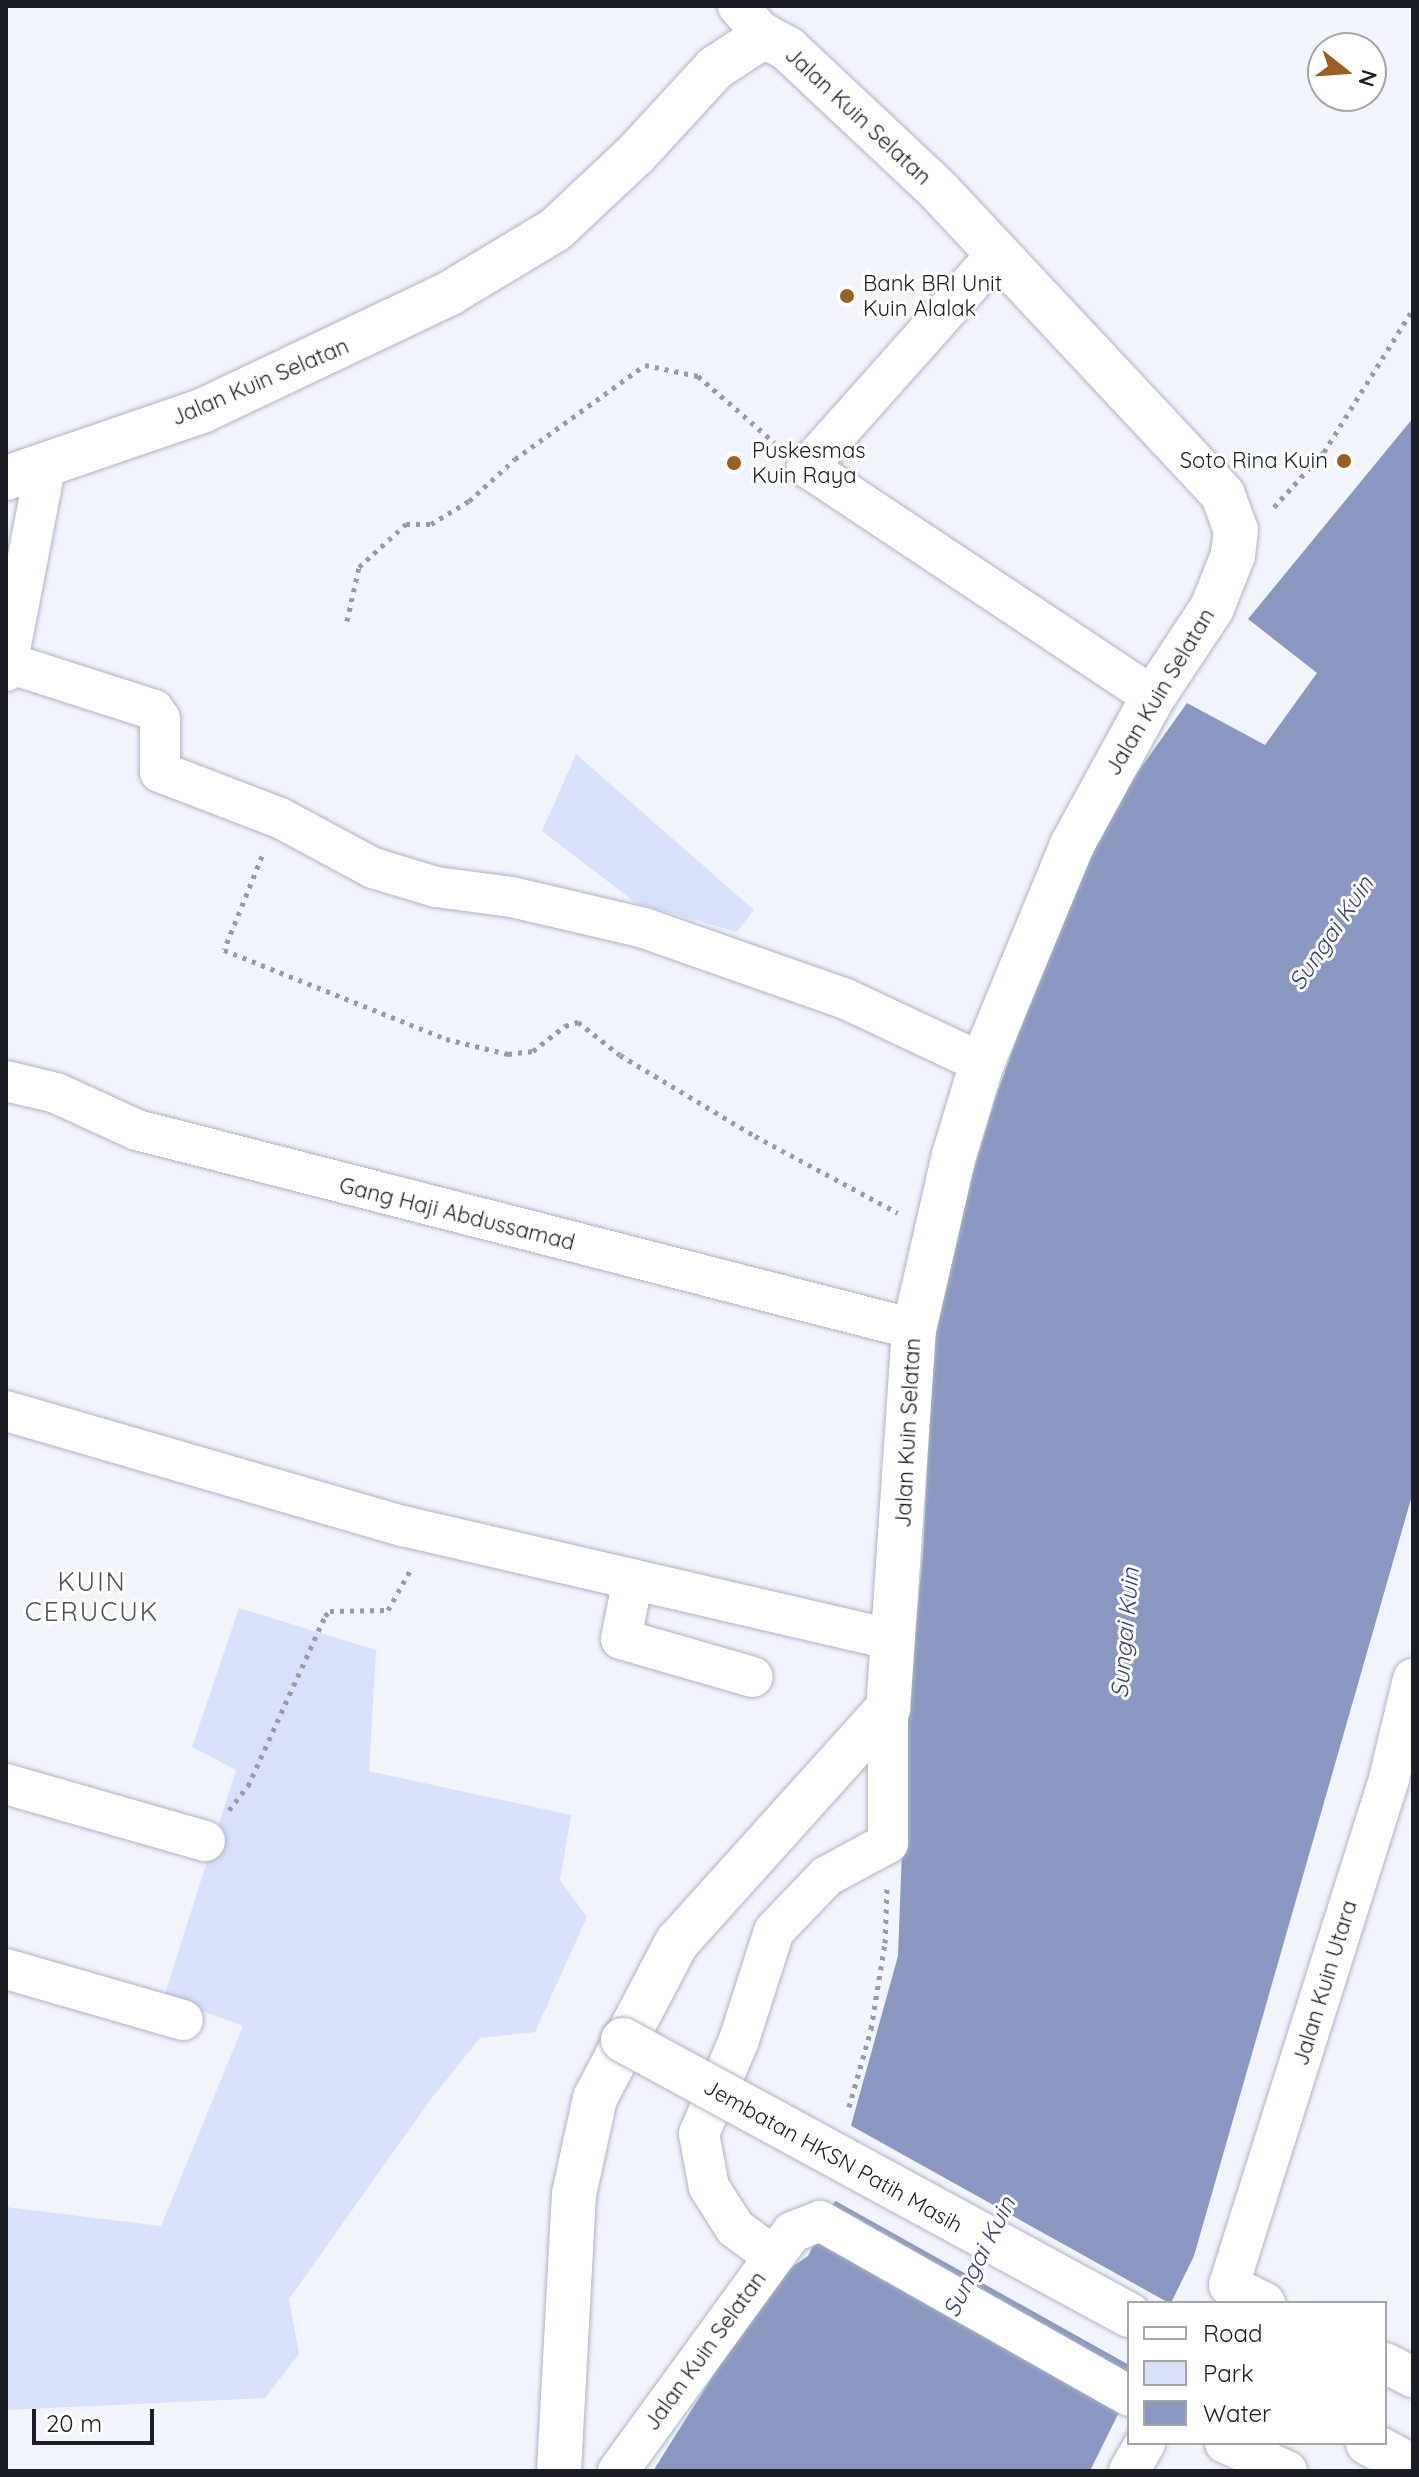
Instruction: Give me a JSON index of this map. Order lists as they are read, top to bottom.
{
  "streets": {
    "main road": ["Jalan Kuin Selatan", "Jembatan HKSN Patih Masih"],
    "street": ["Gang Haji Abdussamad", "Jalan Kuin Utara"]
  },
  "crossings": [
    ["Jalan Kuin Selatan", "Gang Haji Abdussamad"]
  ],
  "districts": ["KUIN CERUCUK"],
  "water": ["Sungai Kuin"],
  "places": ["Bank BRI Unit Kuin Alalak", "Soto Rina Kuin", "Puskesmas Kuin Raya"],
  "legend": ["Road", "Park", "Water"],
  "scale_bar": "20 m",
  "north": "right"
}
